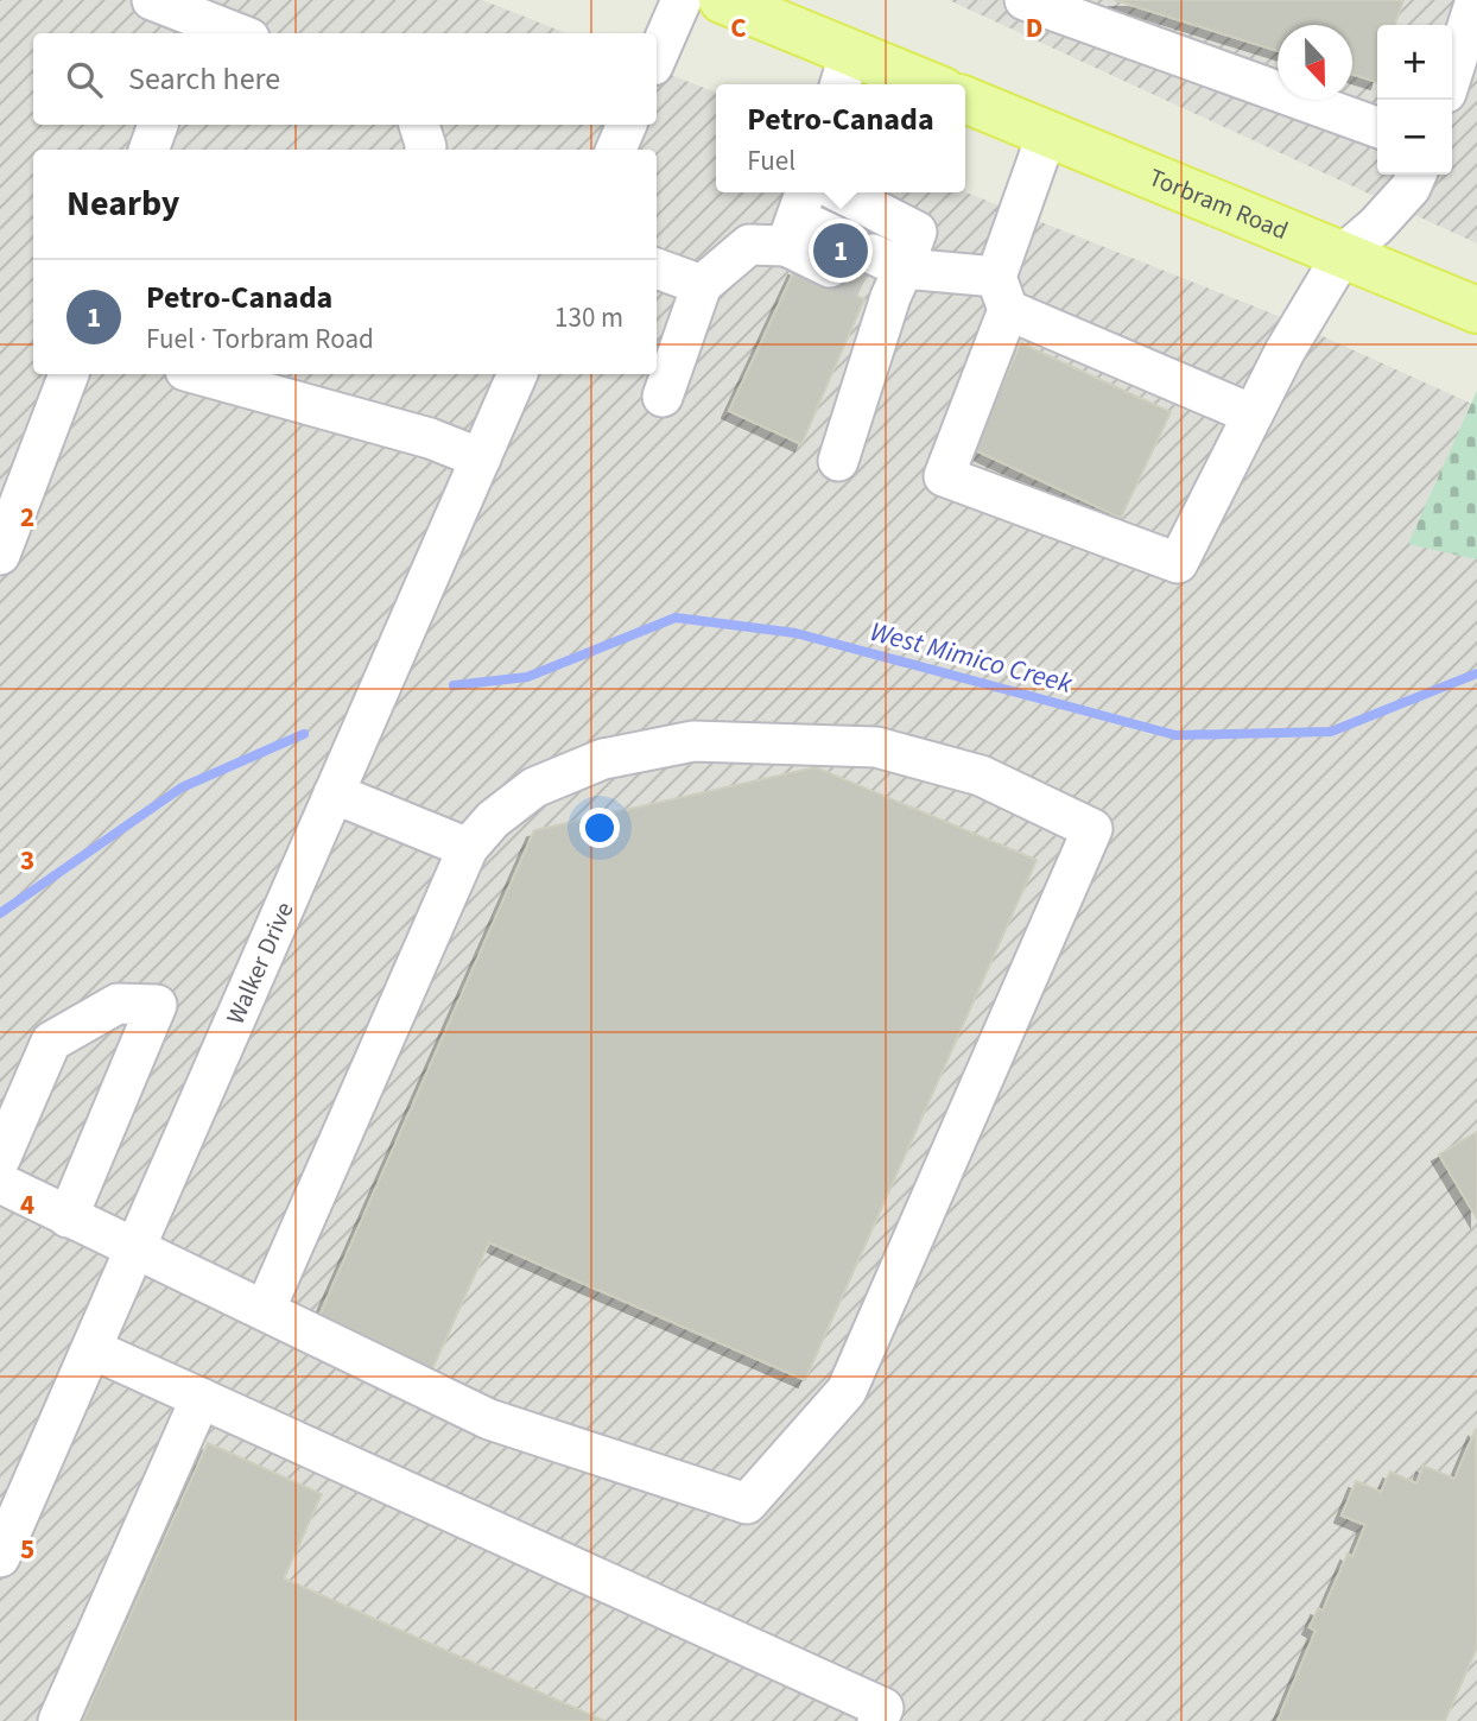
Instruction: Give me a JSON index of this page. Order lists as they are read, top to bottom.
{
  "streets": {
    "main road": ["Torbram Road"],
    "street": ["Walker Drive"]
  },
  "water": ["West Mimico Creek"],
  "north": "bottom",
  "page": {
    "map_buttons": ["+", "−"],
    "search": "Search here",
    "popup": ["Petro-Canada", "Fuel"],
    "heading": "Nearby",
    "pins": "1",
    "list": [
      {
        "mark": "1",
        "name": "Petro-Canada",
        "note": "Fuel · Torbram Road",
        "value": "130 m"
      }
    ]
  },
  "grid": {
    "columns": ["C", "D"],
    "rows": [
      "2",
      "3",
      "4",
      "5"
    ]
  }
}
